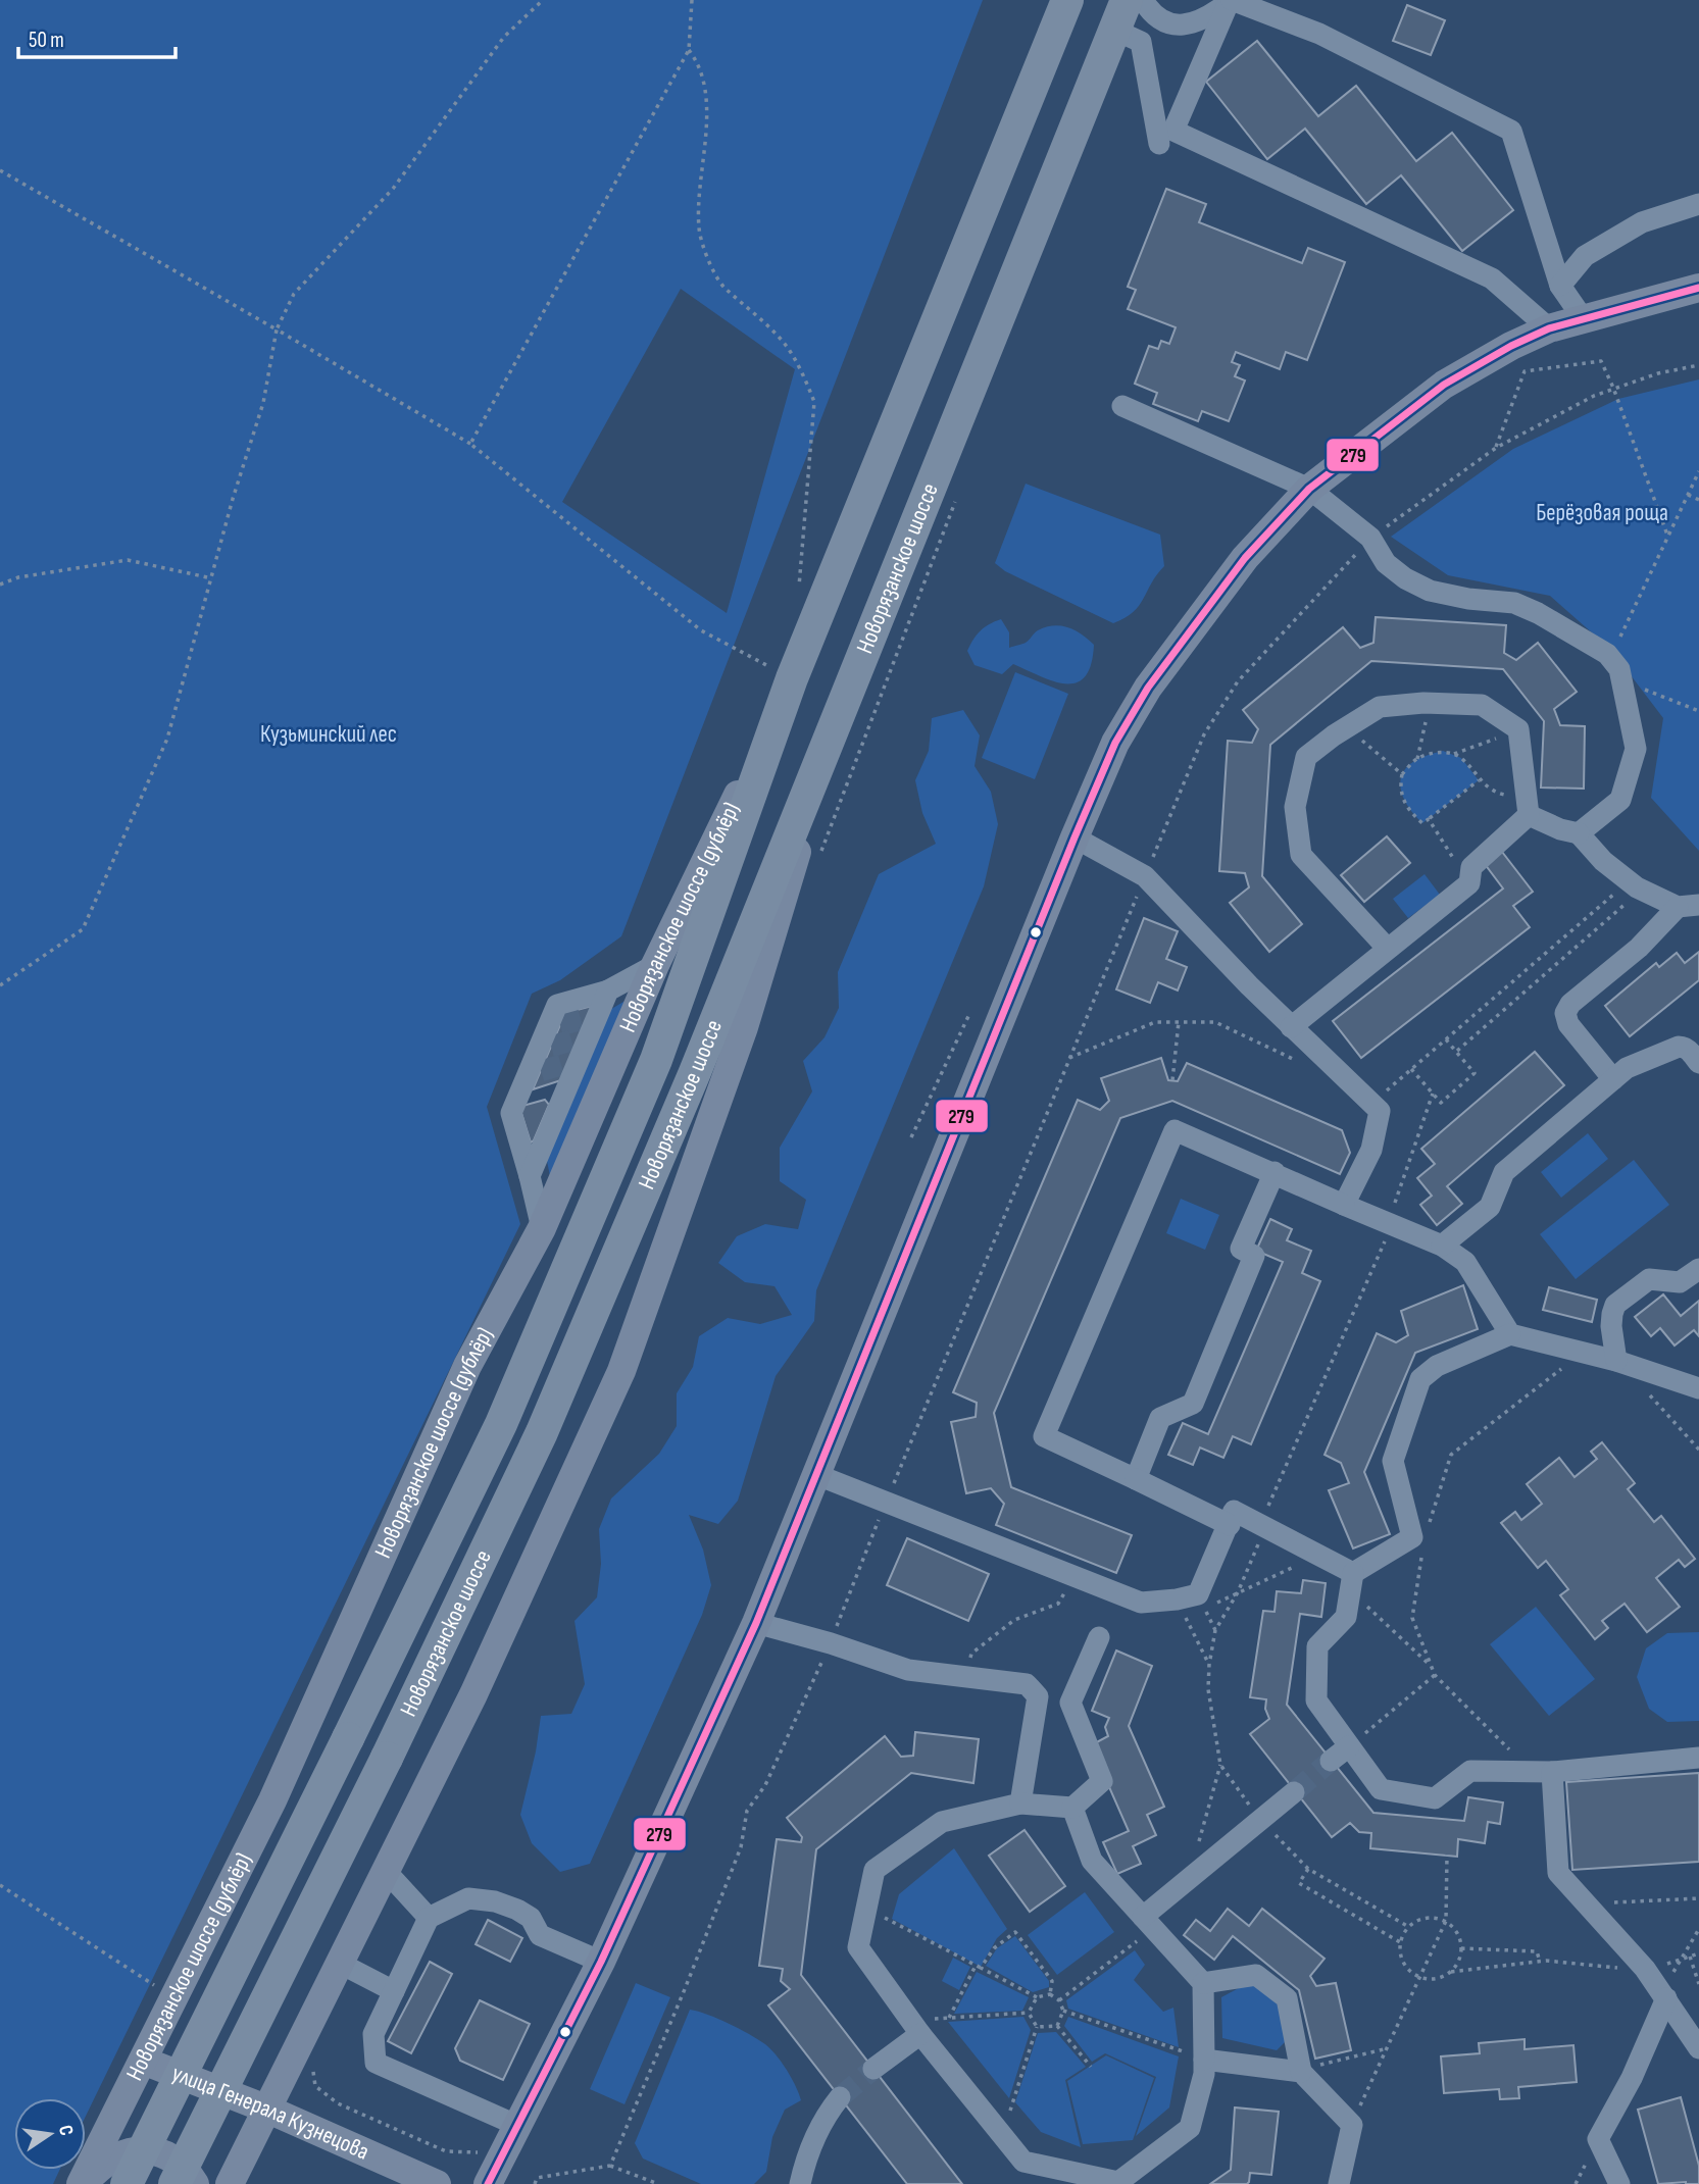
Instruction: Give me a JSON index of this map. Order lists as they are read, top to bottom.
{
  "streets": {
    "highway": ["Новорязанское шоссе"],
    "main road": ["Новорязанское шоссе (дублёр)", "улица Генерала Кузнецова"]
  },
  "crossings": [
    ["Новорязанское шоссе", "Новорязанское шоссе (дублёр)"],
    ["Новорязанское шоссе (дублёр)", "улица Генерала Кузнецова"]
  ],
  "parks": ["Берёзовая роща", "Кузьминский лес"],
  "lines": ["transit line 279"],
  "scale_bar": "50 m",
  "north": "right"
}
